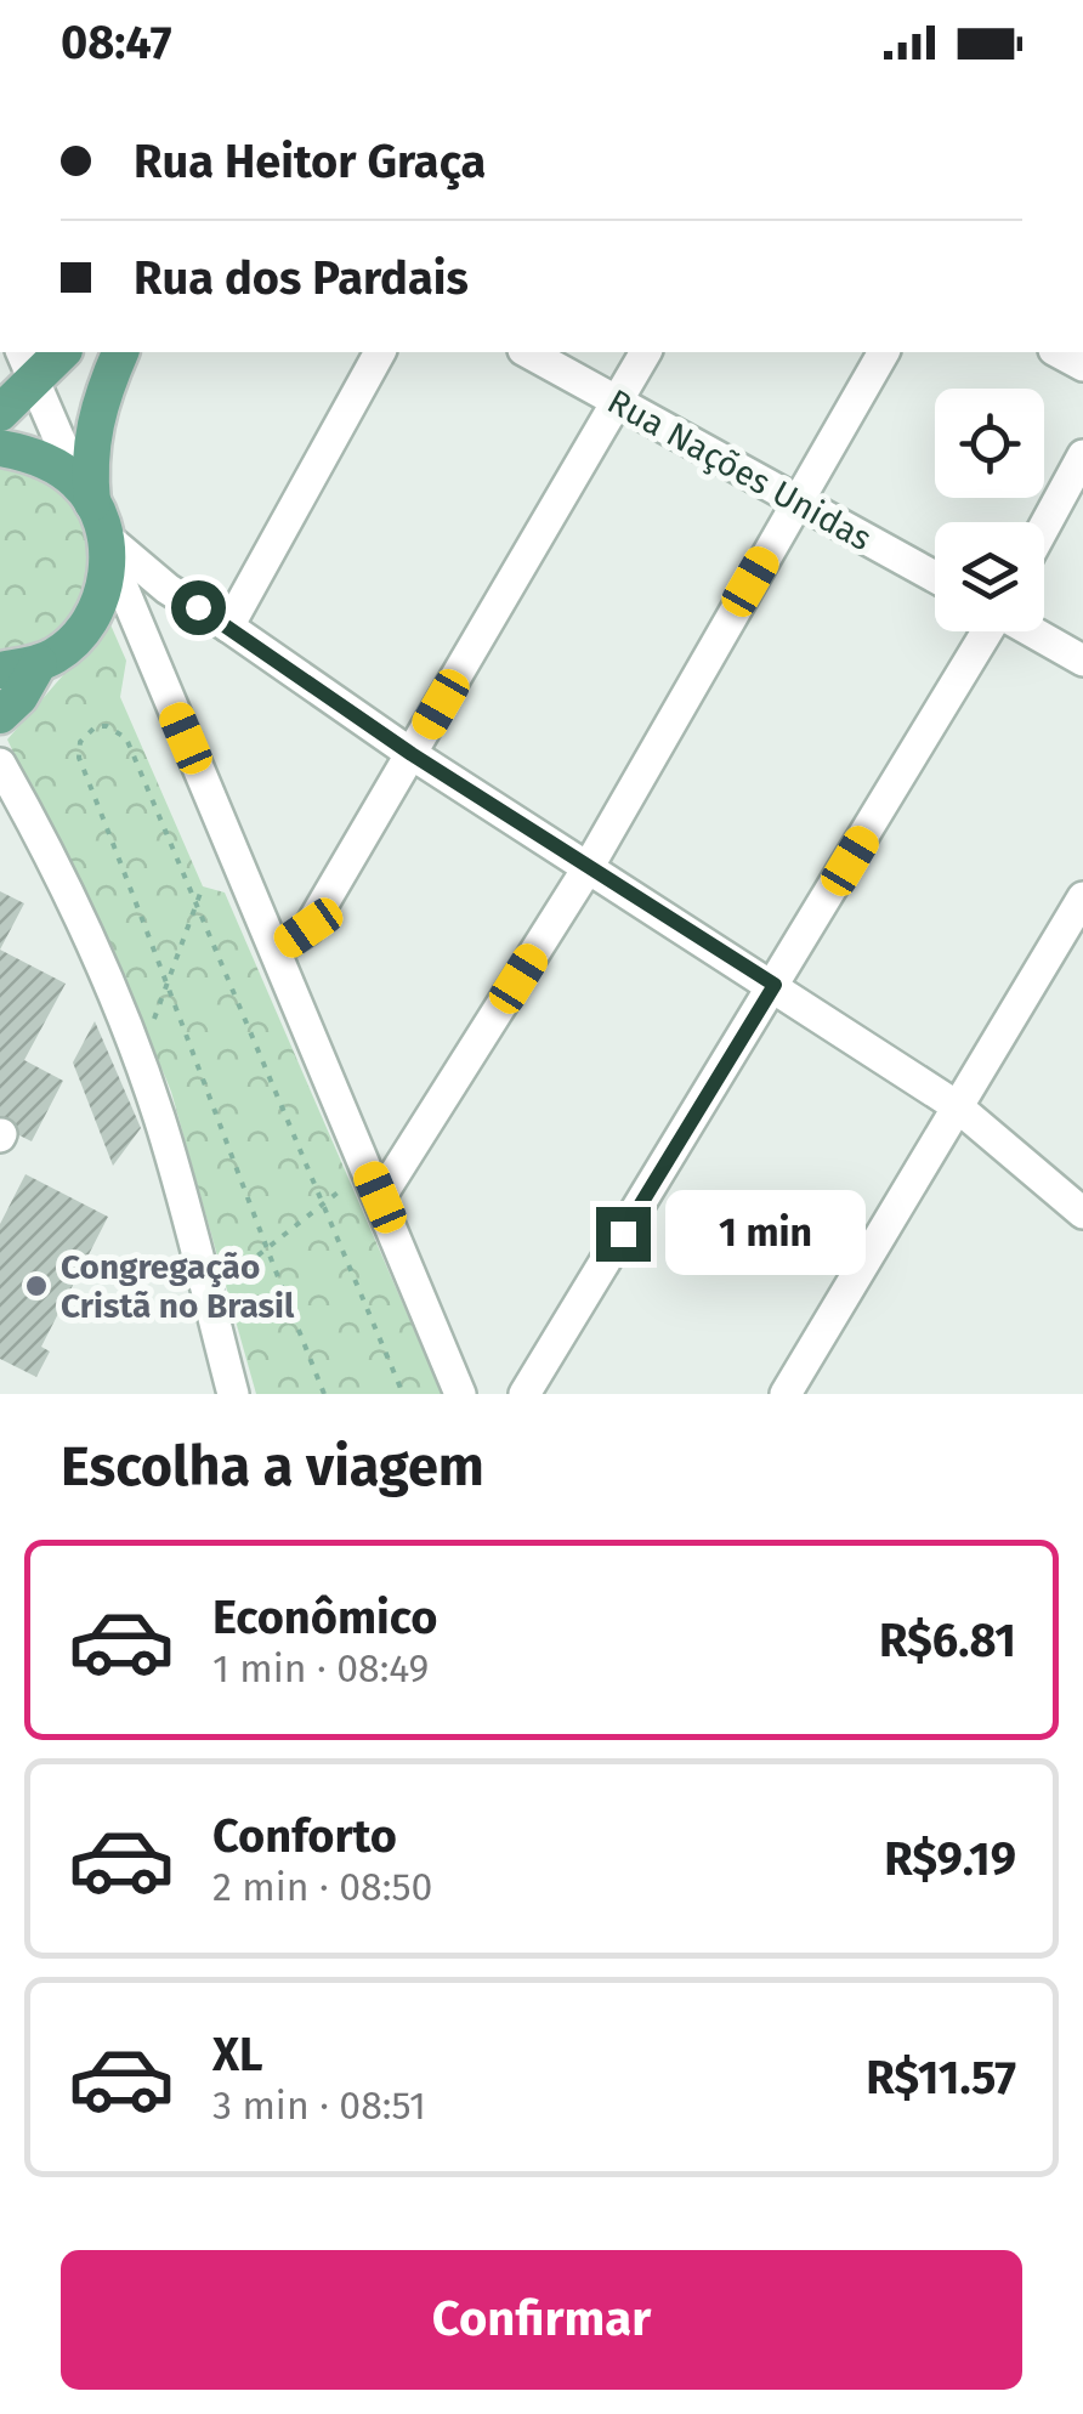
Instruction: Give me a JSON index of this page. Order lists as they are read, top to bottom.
{
  "streets": {
    "street": ["Rua Nações Unidas"]
  },
  "places": ["Congregação Cristã no Brasil"],
  "page": {
    "status": "08:47",
    "banner": ["Rua Heitor Graça", "Rua dos Pardais"],
    "bubble": "1 min",
    "heading": "Escolha a viagem",
    "list": [
      {
        "name": "Econômico",
        "note": "1 min · 08:49",
        "value": "R$6.81"
      },
      {
        "name": "Conforto",
        "note": "2 min · 08:50",
        "value": "R$9.19"
      },
      {
        "name": "XL",
        "note": "3 min · 08:51",
        "value": "R$11.57"
      }
    ],
    "buttons": "Confirmar"
  }
}
